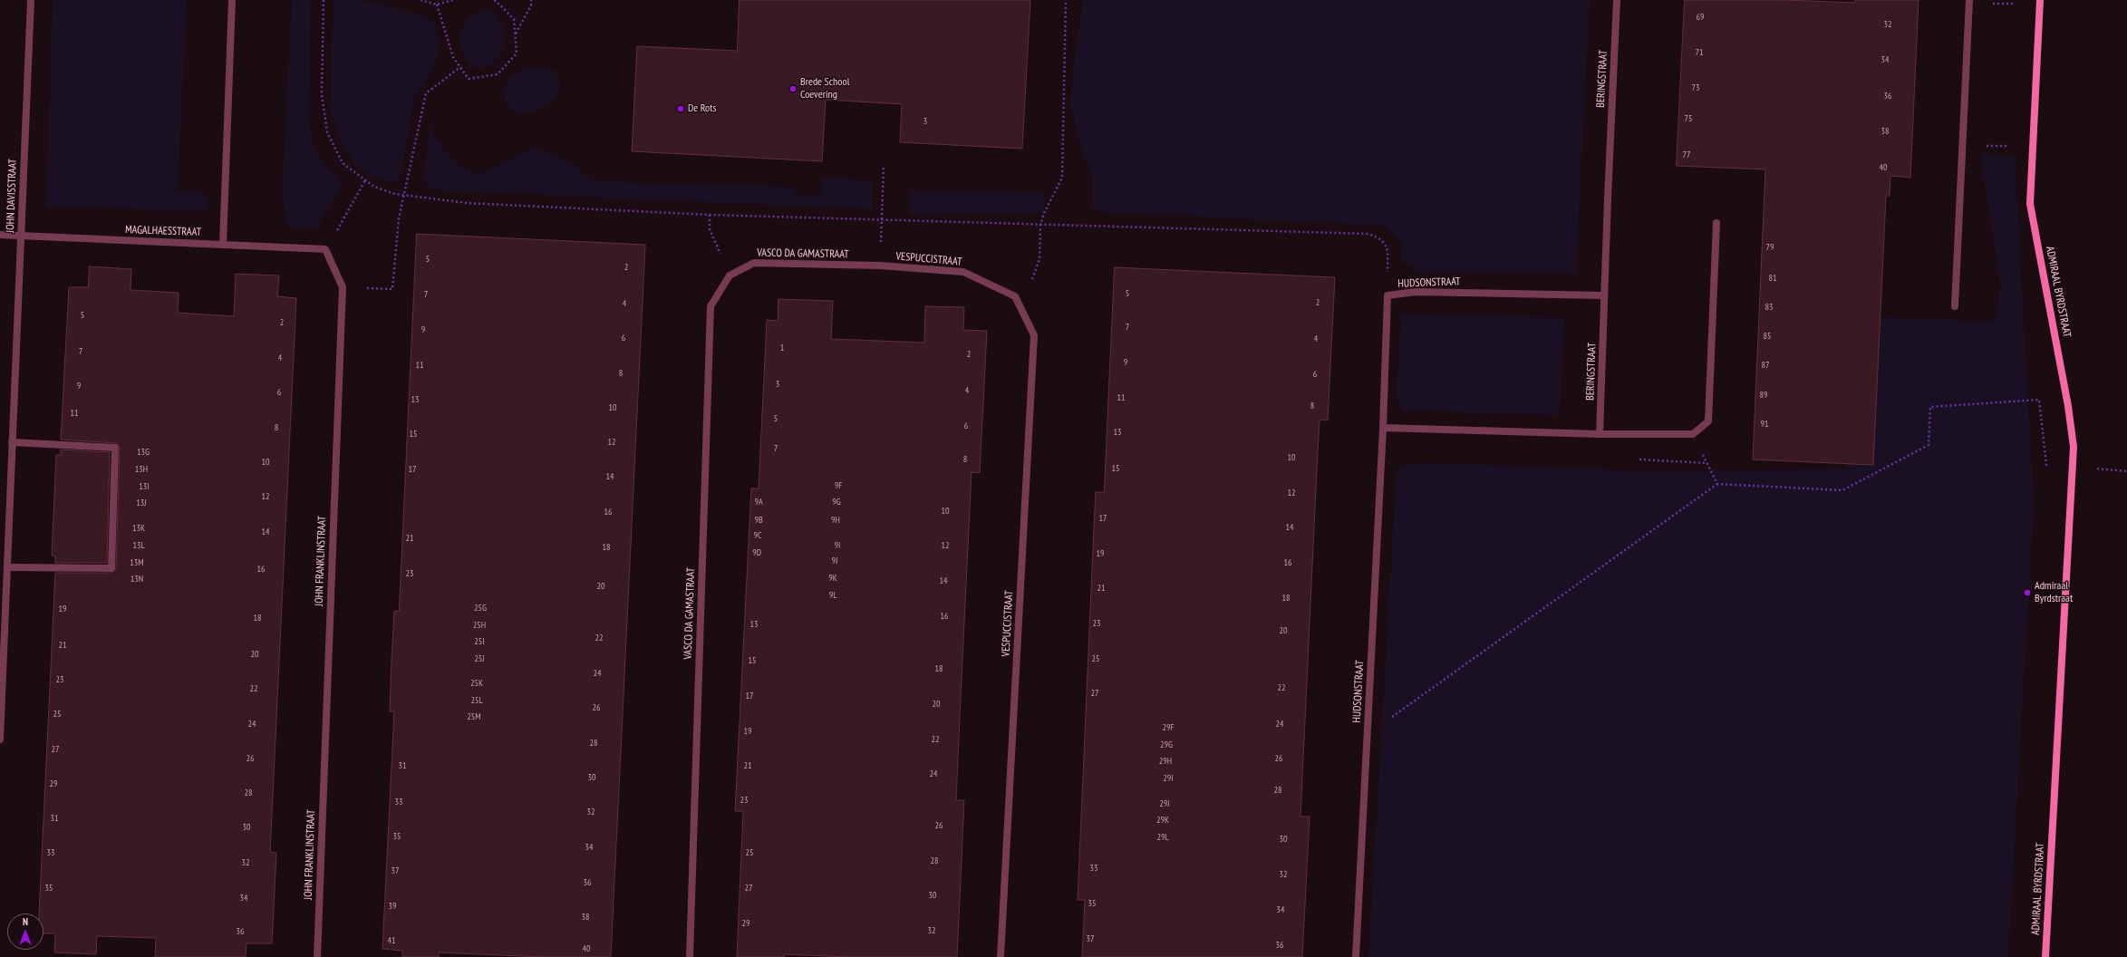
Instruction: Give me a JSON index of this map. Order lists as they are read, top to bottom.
{
  "streets": {
    "street": [
      "BERINGSTRAAT",
      "JOHN DAVISSTRAAT",
      "MAGALHAESSTRAAT",
      "VASCO DA GAMASTRAAT",
      "VESPUCCISTRAAT",
      "HUDSONSTRAAT",
      "ADMIRAAL BYRDSTRAAT",
      "JOHN FRANKLINSTRAAT"
    ]
  },
  "crossings": [
    ["BERINGSTRAAT", "HUDSONSTRAAT"],
    ["JOHN DAVISSTRAAT", "MAGALHAESSTRAAT"],
    ["MAGALHAESSTRAAT", "JOHN FRANKLINSTRAAT"],
    ["VASCO DA GAMASTRAAT", "VESPUCCISTRAAT"]
  ],
  "places": ["Brede School Coevering", "De Rots", "Admiraal Byrdstraat"],
  "house_numbers": [
    "69",
    "32",
    "71",
    "34",
    "73",
    "36",
    "75",
    "3",
    "38",
    "77",
    "40",
    "79",
    "5",
    "2",
    "81",
    "5",
    "7",
    "2",
    "4",
    "83",
    "5",
    "2",
    "7",
    "9",
    "85",
    "6",
    "4",
    "1",
    "7",
    "2",
    "4",
    "9",
    "11",
    "87",
    "8",
    "6",
    "3",
    "9",
    "4",
    "6",
    "89",
    "11",
    "13",
    "8",
    "10",
    "11",
    "5",
    "91",
    "6",
    "8",
    "13",
    "15",
    "12",
    "7",
    "13G",
    "10",
    "8",
    "10",
    "15",
    "13H",
    "17",
    "14",
    "9F",
    "13I",
    "12",
    "12",
    "9A",
    "9G",
    "13J",
    "10",
    "16",
    "17",
    "9B",
    "9H",
    "14",
    "13K",
    "14",
    "9C",
    "21",
    "13L",
    "9I",
    "12",
    "18",
    "9D",
    "19",
    "9J",
    "13M",
    "16",
    "16",
    "23",
    "9K",
    "13N",
    "14",
    "20",
    "21",
    "9L",
    "18",
    "25G",
    "19",
    "16",
    "18",
    "23",
    "13",
    "25H",
    "20",
    "22",
    "25I",
    "21",
    "20",
    "25J",
    "25",
    "15",
    "18",
    "24",
    "23",
    "25K",
    "22",
    "22",
    "27",
    "17",
    "25L",
    "20",
    "26",
    "25",
    "25M",
    "24",
    "24",
    "29F",
    "19",
    "22",
    "28",
    "29G",
    "27",
    "26",
    "26",
    "29H",
    "31",
    "21",
    "24",
    "30",
    "29I",
    "29",
    "28",
    "28",
    "23",
    "33",
    "29J",
    "32",
    "31",
    "29K",
    "26",
    "30",
    "35",
    "29L",
    "30",
    "34",
    "33",
    "25",
    "28",
    "32",
    "33",
    "37",
    "32",
    "36",
    "35",
    "27",
    "30",
    "34",
    "35",
    "39",
    "34",
    "38",
    "29",
    "32",
    "36",
    "37",
    "41",
    "36",
    "40"
  ],
  "north": "top"
}
